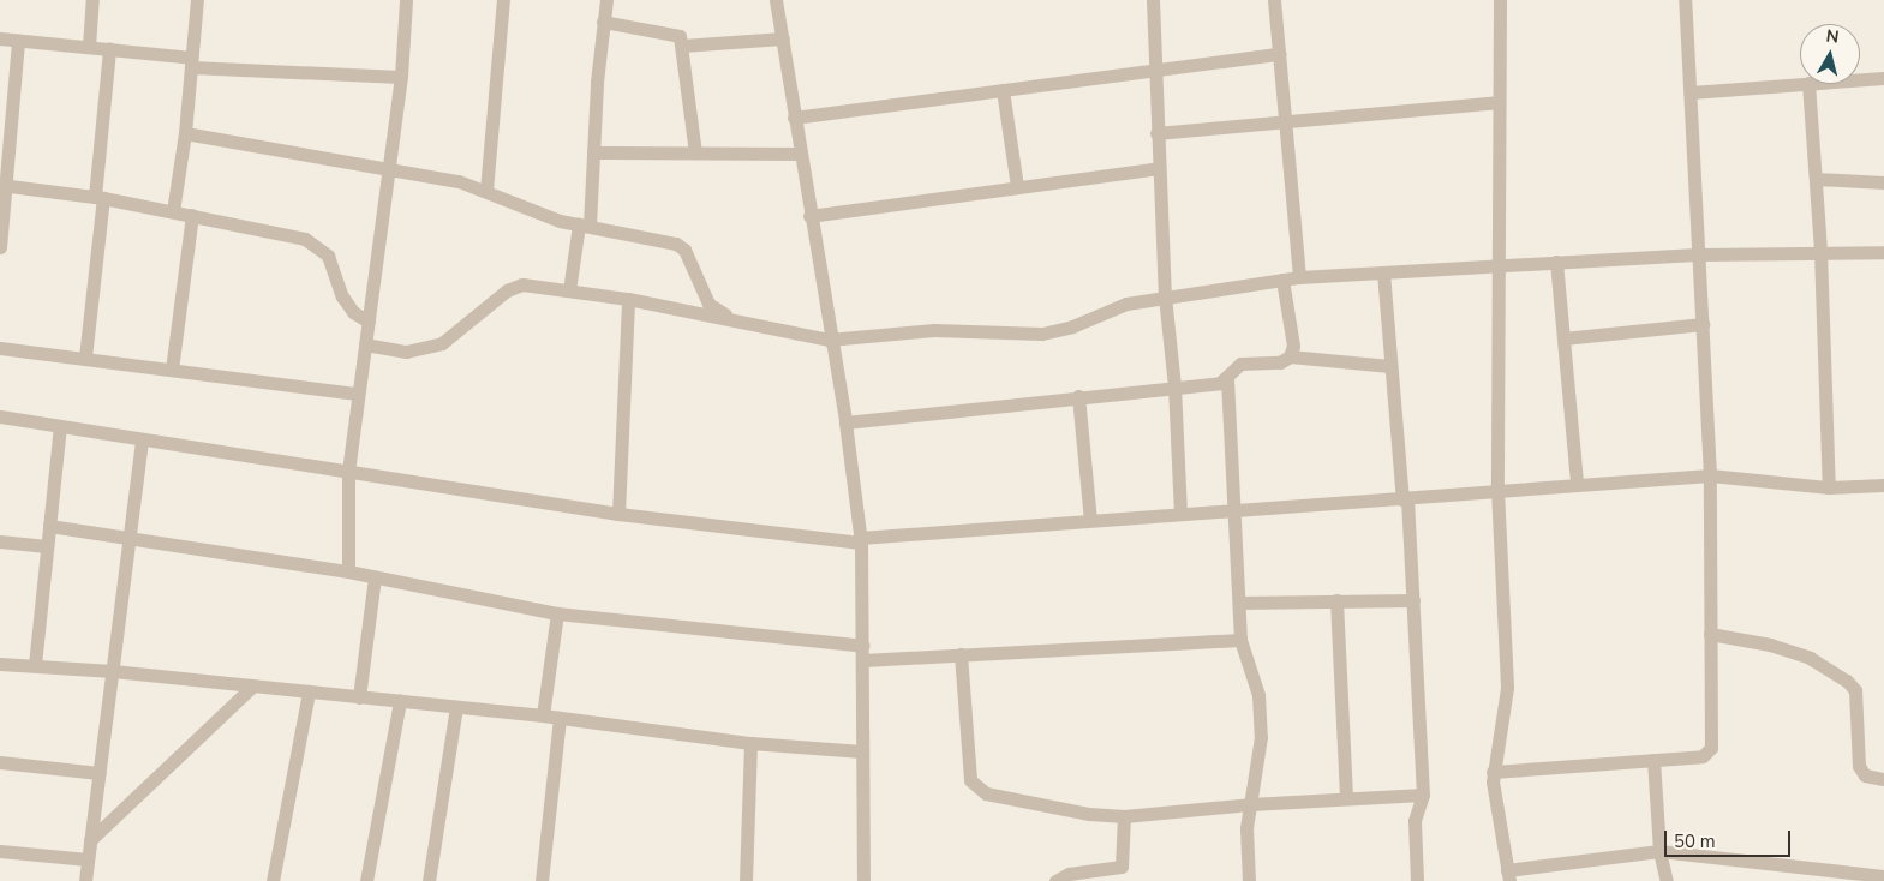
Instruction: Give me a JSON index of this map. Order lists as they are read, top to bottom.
{
  "scale_bar": "50 m",
  "north": "top"
}
